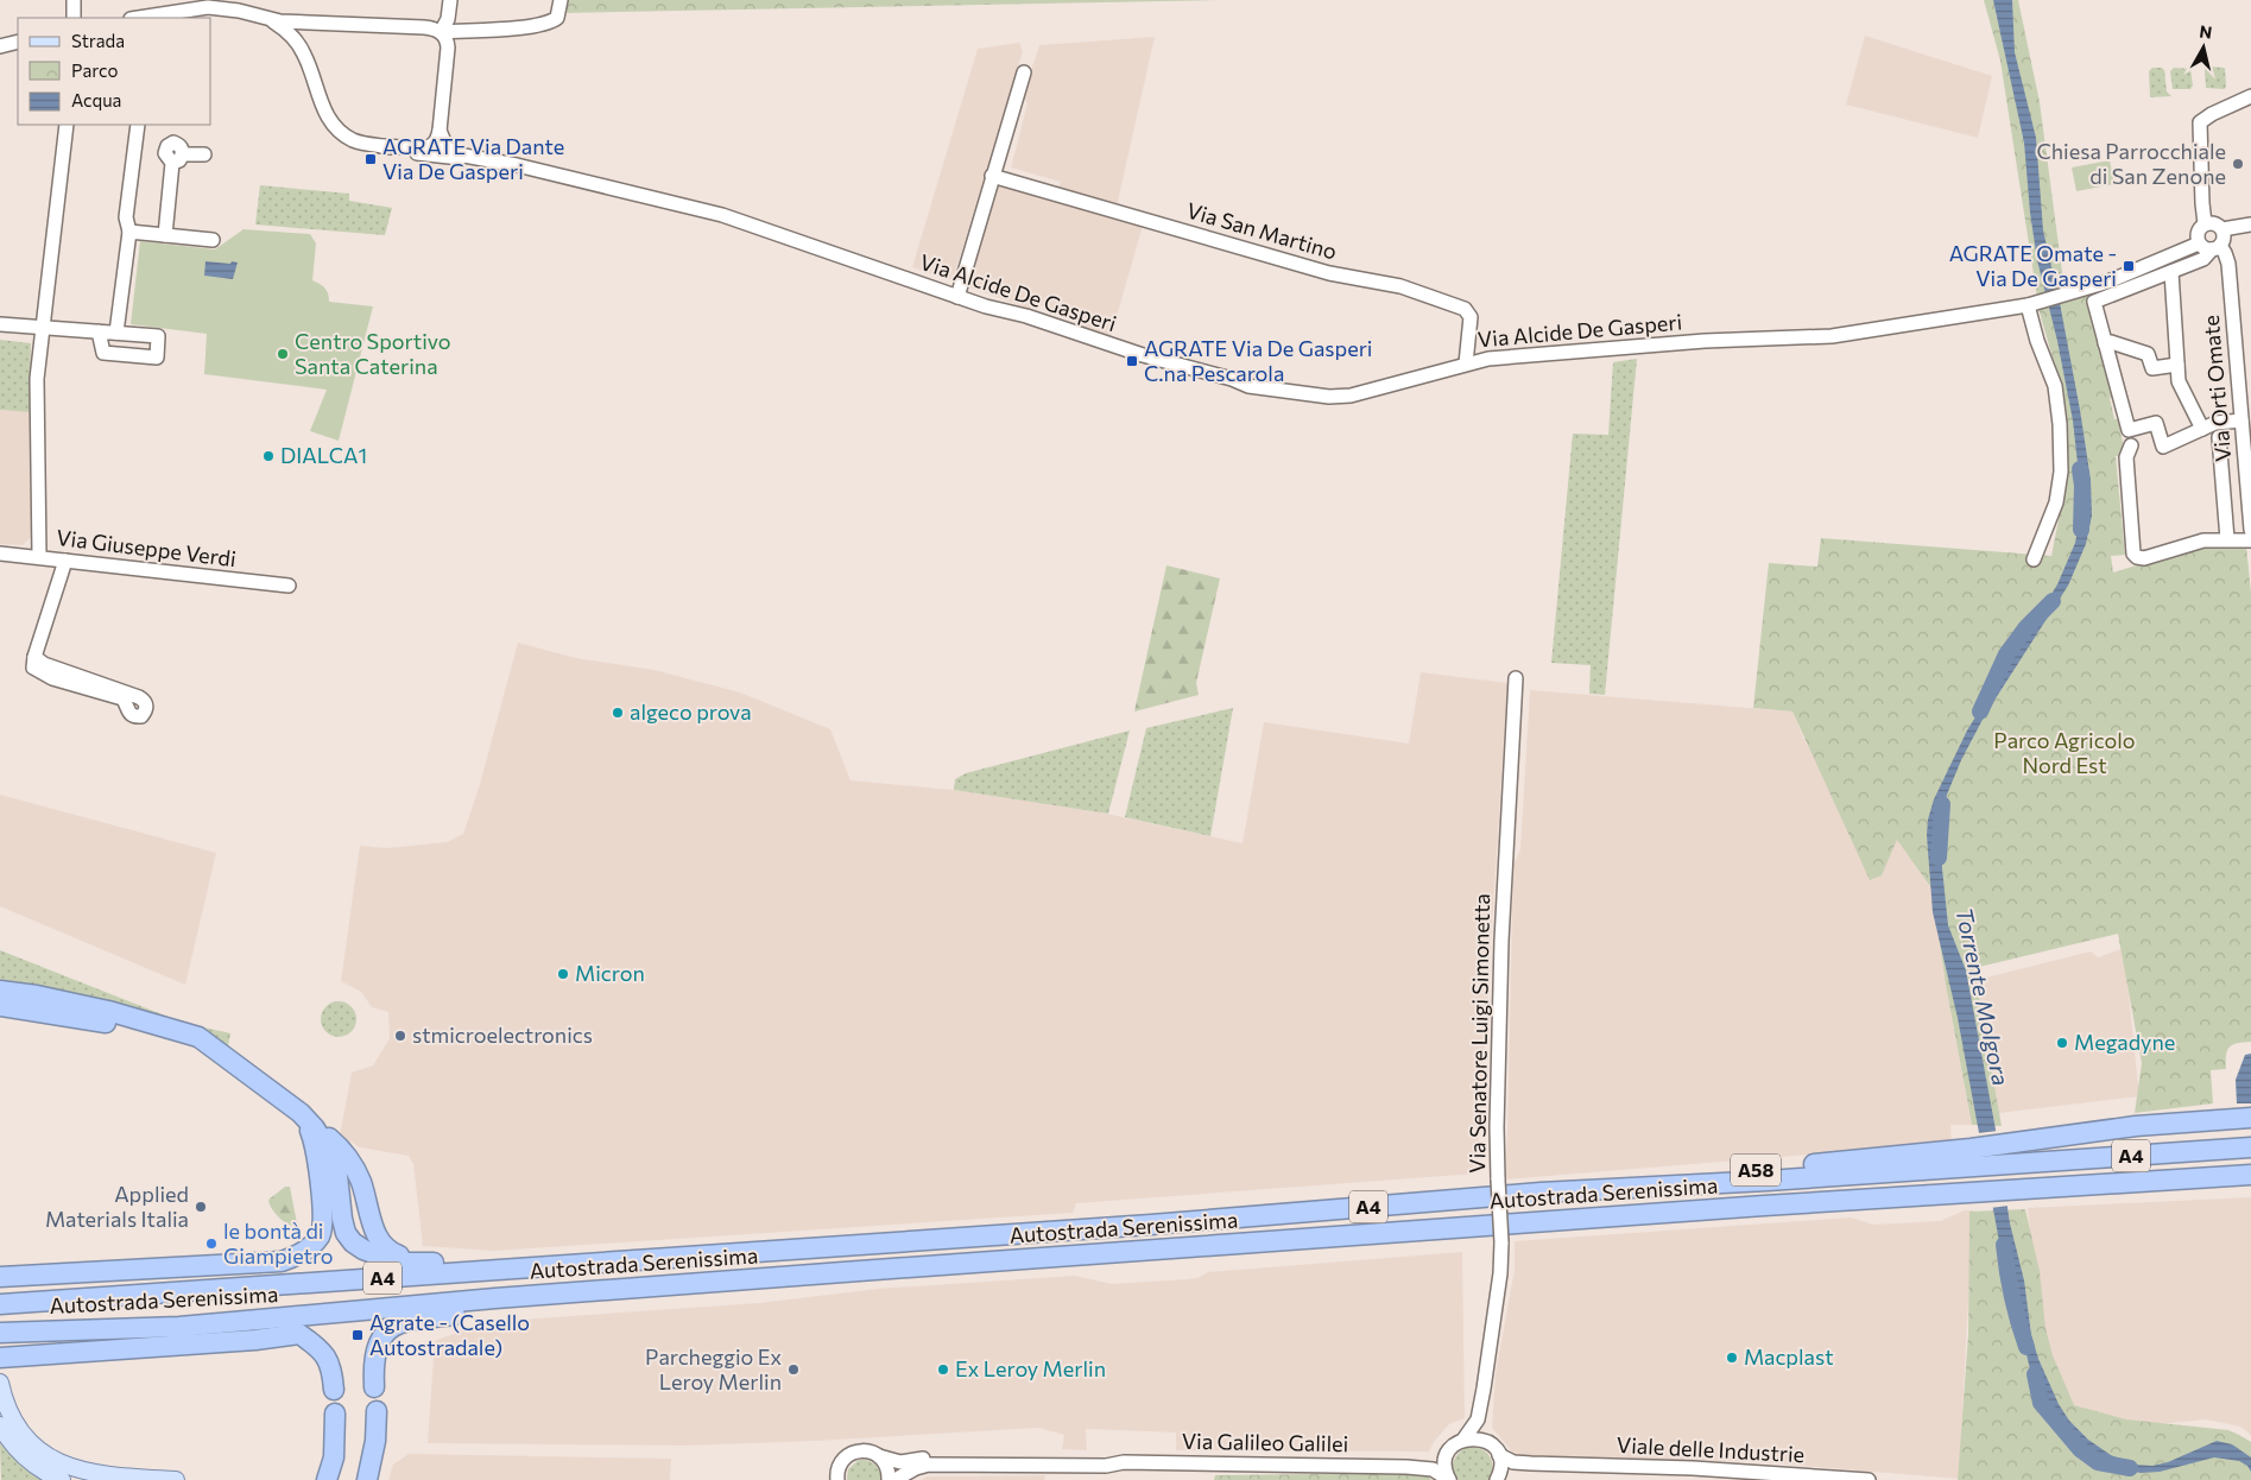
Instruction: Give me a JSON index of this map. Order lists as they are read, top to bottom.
{
  "streets": {
    "highway": ["A4", "Autostrada Serenissima"],
    "street": [
      "Via San Martino",
      "Via Alcide De Gasperi",
      "Via Orti Omate",
      "Via Giuseppe Verdi",
      "Via Senatore Luigi Simonetta",
      "Via Galileo Galilei",
      "Viale delle Industrie"
    ]
  },
  "crossings": [
    ["Via San Martino", "Via Alcide De Gasperi"],
    ["Via Alcide De Gasperi", "Via Orti Omate"],
    ["Via Senatore Luigi Simonetta", "Via Galileo Galilei"]
  ],
  "water": ["Torrente Molgora"],
  "parks": ["Parco Agricolo Nord Est"],
  "places": {
    "transit": [
      "AGRATE Via Dante Via De Gasperi",
      "AGRATE Omate - Via De Gasperi",
      "AGRATE Via De Gasperi C.na Pescarola",
      "Agrate - (Casello Autostradale)"
    ],
    "other": [
      "Chiesa Parrocchiale di San Zenone",
      "Centro Sportivo Santa Caterina",
      "DIALCA1",
      "algeco prova",
      "Micron",
      "stmicroelectronics",
      "Megadyne",
      "Applied Materials Italia",
      "le bontà di Giampietro",
      "Macplast",
      "Parcheggio Ex Leroy Merlin",
      "Ex Leroy Merlin"
    ]
  },
  "legend": ["Strada", "Parco", "Acqua"],
  "north": "top"
}
